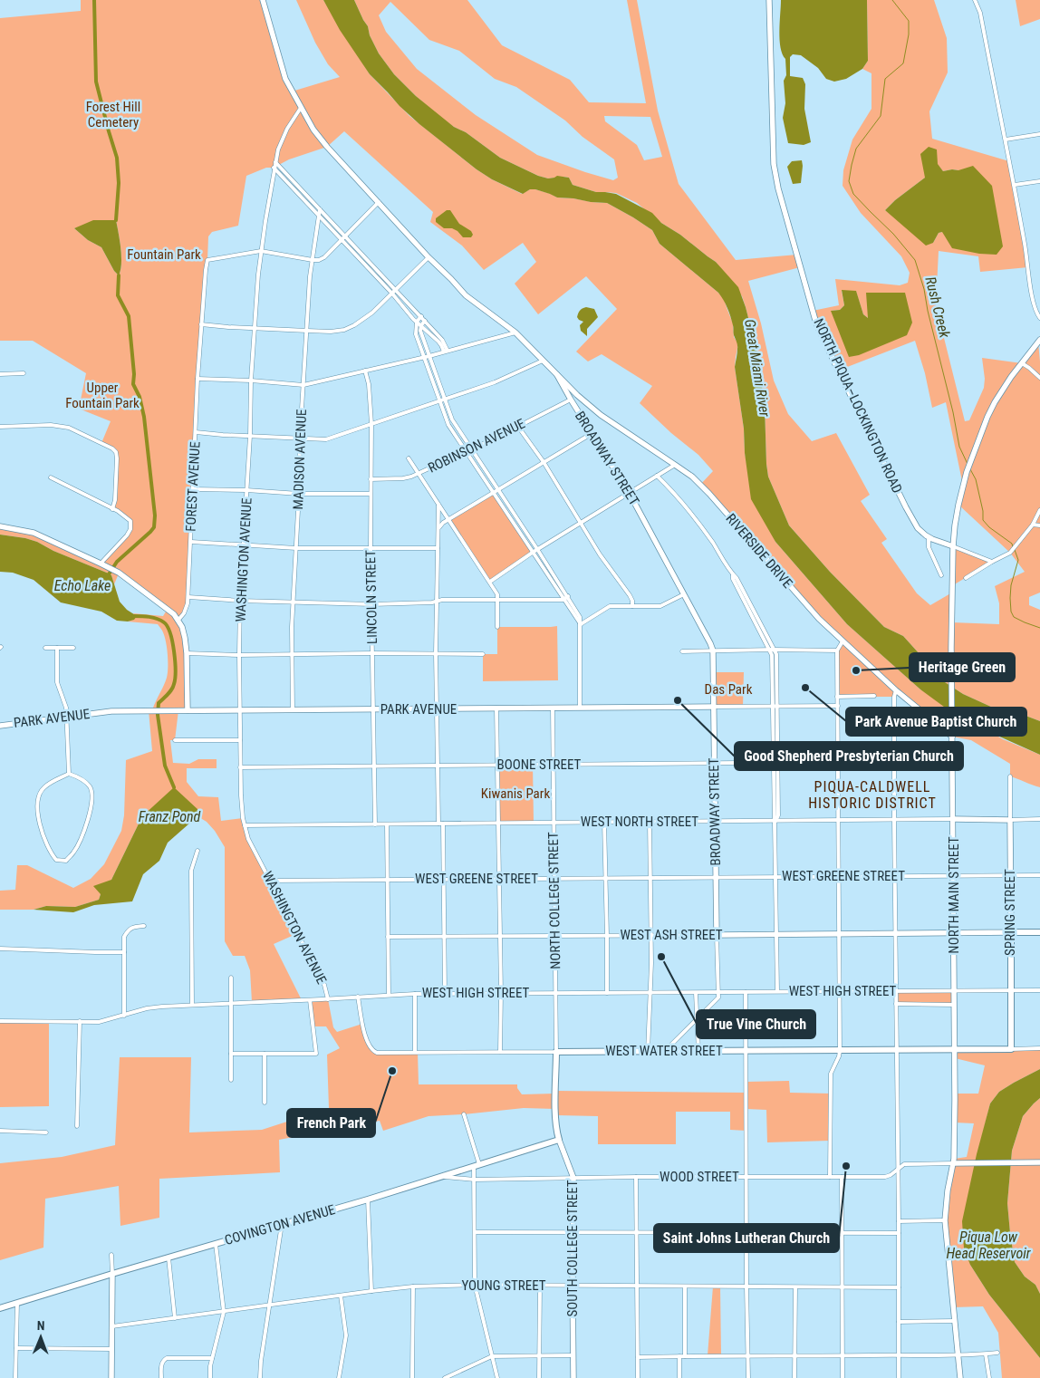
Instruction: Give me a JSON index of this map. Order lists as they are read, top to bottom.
{
  "streets": {
    "main road": [
      "NORTH COLLEGE STREET",
      "SPRING STREET",
      "WEST WATER STREET",
      "COVINGTON AVENUE",
      "SOUTH COLLEGE STREET"
    ],
    "street": [
      "NORTH PIQUA–LOCKINGTON ROAD",
      "ROBINSON AVENUE",
      "BROADWAY STREET",
      "MADISON AVENUE",
      "FOREST AVENUE",
      "RIVERSIDE DRIVE",
      "WASHINGTON AVENUE",
      "LINCOLN STREET",
      "PARK AVENUE",
      "BOONE STREET",
      "WEST NORTH STREET",
      "WEST GREENE STREET",
      "NORTH MAIN STREET",
      "WEST ASH STREET",
      "WEST HIGH STREET",
      "WOOD STREET",
      "YOUNG STREET"
    ]
  },
  "crossings": [
    ["NORTH PIQUA–LOCKINGTON ROAD", "NORTH MAIN STREET"],
    ["ROBINSON AVENUE", "BROADWAY STREET"],
    ["ROBINSON AVENUE", "RIVERSIDE DRIVE"],
    ["ROBINSON AVENUE", "LINCOLN STREET"],
    ["BROADWAY STREET", "RIVERSIDE DRIVE"],
    ["BROADWAY STREET", "PARK AVENUE"],
    ["BROADWAY STREET", "BOONE STREET"],
    ["BROADWAY STREET", "WEST NORTH STREET"],
    ["BROADWAY STREET", "WEST GREENE STREET"],
    ["BROADWAY STREET", "WEST ASH STREET"],
    ["BROADWAY STREET", "WEST HIGH STREET"],
    ["MADISON AVENUE", "PARK AVENUE"],
    ["FOREST AVENUE", "WASHINGTON AVENUE"],
    ["RIVERSIDE DRIVE", "NORTH MAIN STREET"],
    ["WASHINGTON AVENUE", "PARK AVENUE"],
    ["WASHINGTON AVENUE", "BOONE STREET"],
    ["WASHINGTON AVENUE", "WEST NORTH STREET"],
    ["WASHINGTON AVENUE", "WEST GREENE STREET"],
    ["WASHINGTON AVENUE", "WEST HIGH STREET"],
    ["LINCOLN STREET", "PARK AVENUE"],
    ["LINCOLN STREET", "BOONE STREET"],
    ["LINCOLN STREET", "WEST NORTH STREET"],
    ["PARK AVENUE", "NORTH COLLEGE STREET"],
    ["BOONE STREET", "NORTH COLLEGE STREET"],
    ["WEST NORTH STREET", "NORTH MAIN STREET"],
    ["WEST NORTH STREET", "NORTH COLLEGE STREET"],
    ["WEST GREENE STREET", "NORTH MAIN STREET"],
    ["WEST GREENE STREET", "NORTH COLLEGE STREET"],
    ["WEST GREENE STREET", "SPRING STREET"],
    ["NORTH MAIN STREET", "WEST ASH STREET"],
    ["NORTH MAIN STREET", "WEST HIGH STREET"],
    ["NORTH MAIN STREET", "WEST WATER STREET"],
    ["NORTH MAIN STREET", "WOOD STREET"],
    ["NORTH COLLEGE STREET", "WEST ASH STREET"],
    ["NORTH COLLEGE STREET", "WEST HIGH STREET"],
    ["NORTH COLLEGE STREET", "WEST WATER STREET"],
    ["NORTH COLLEGE STREET", "SOUTH COLLEGE STREET"],
    ["SPRING STREET", "WEST ASH STREET"],
    ["SPRING STREET", "WEST HIGH STREET"],
    ["SPRING STREET", "WEST WATER STREET"],
    ["WEST HIGH STREET", "WEST WATER STREET"],
    ["WOOD STREET", "COVINGTON AVENUE"],
    ["WOOD STREET", "SOUTH COLLEGE STREET"],
    ["COVINGTON AVENUE", "SOUTH COLLEGE STREET"],
    ["SOUTH COLLEGE STREET", "YOUNG STREET"]
  ],
  "districts": ["PIQUA-CALDWELL HISTORIC DISTRICT"],
  "water": [
    "Rush Creek",
    "Great Miami River",
    "Echo Lake",
    "Franz Pond",
    "Piqua Low Head Reservoir"
  ],
  "parks": [
    "Forest Hill Cemetery",
    "Fountain Park",
    "Upper Fountain Park",
    "Das Park",
    "Kiwanis Park"
  ],
  "places": [
    "Heritage Green",
    "Park Avenue Baptist Church",
    "Good Shepherd Presbyterian Church",
    "True Vine Church",
    "French Park",
    "Saint Johns Lutheran Church"
  ],
  "north": "top"
}
